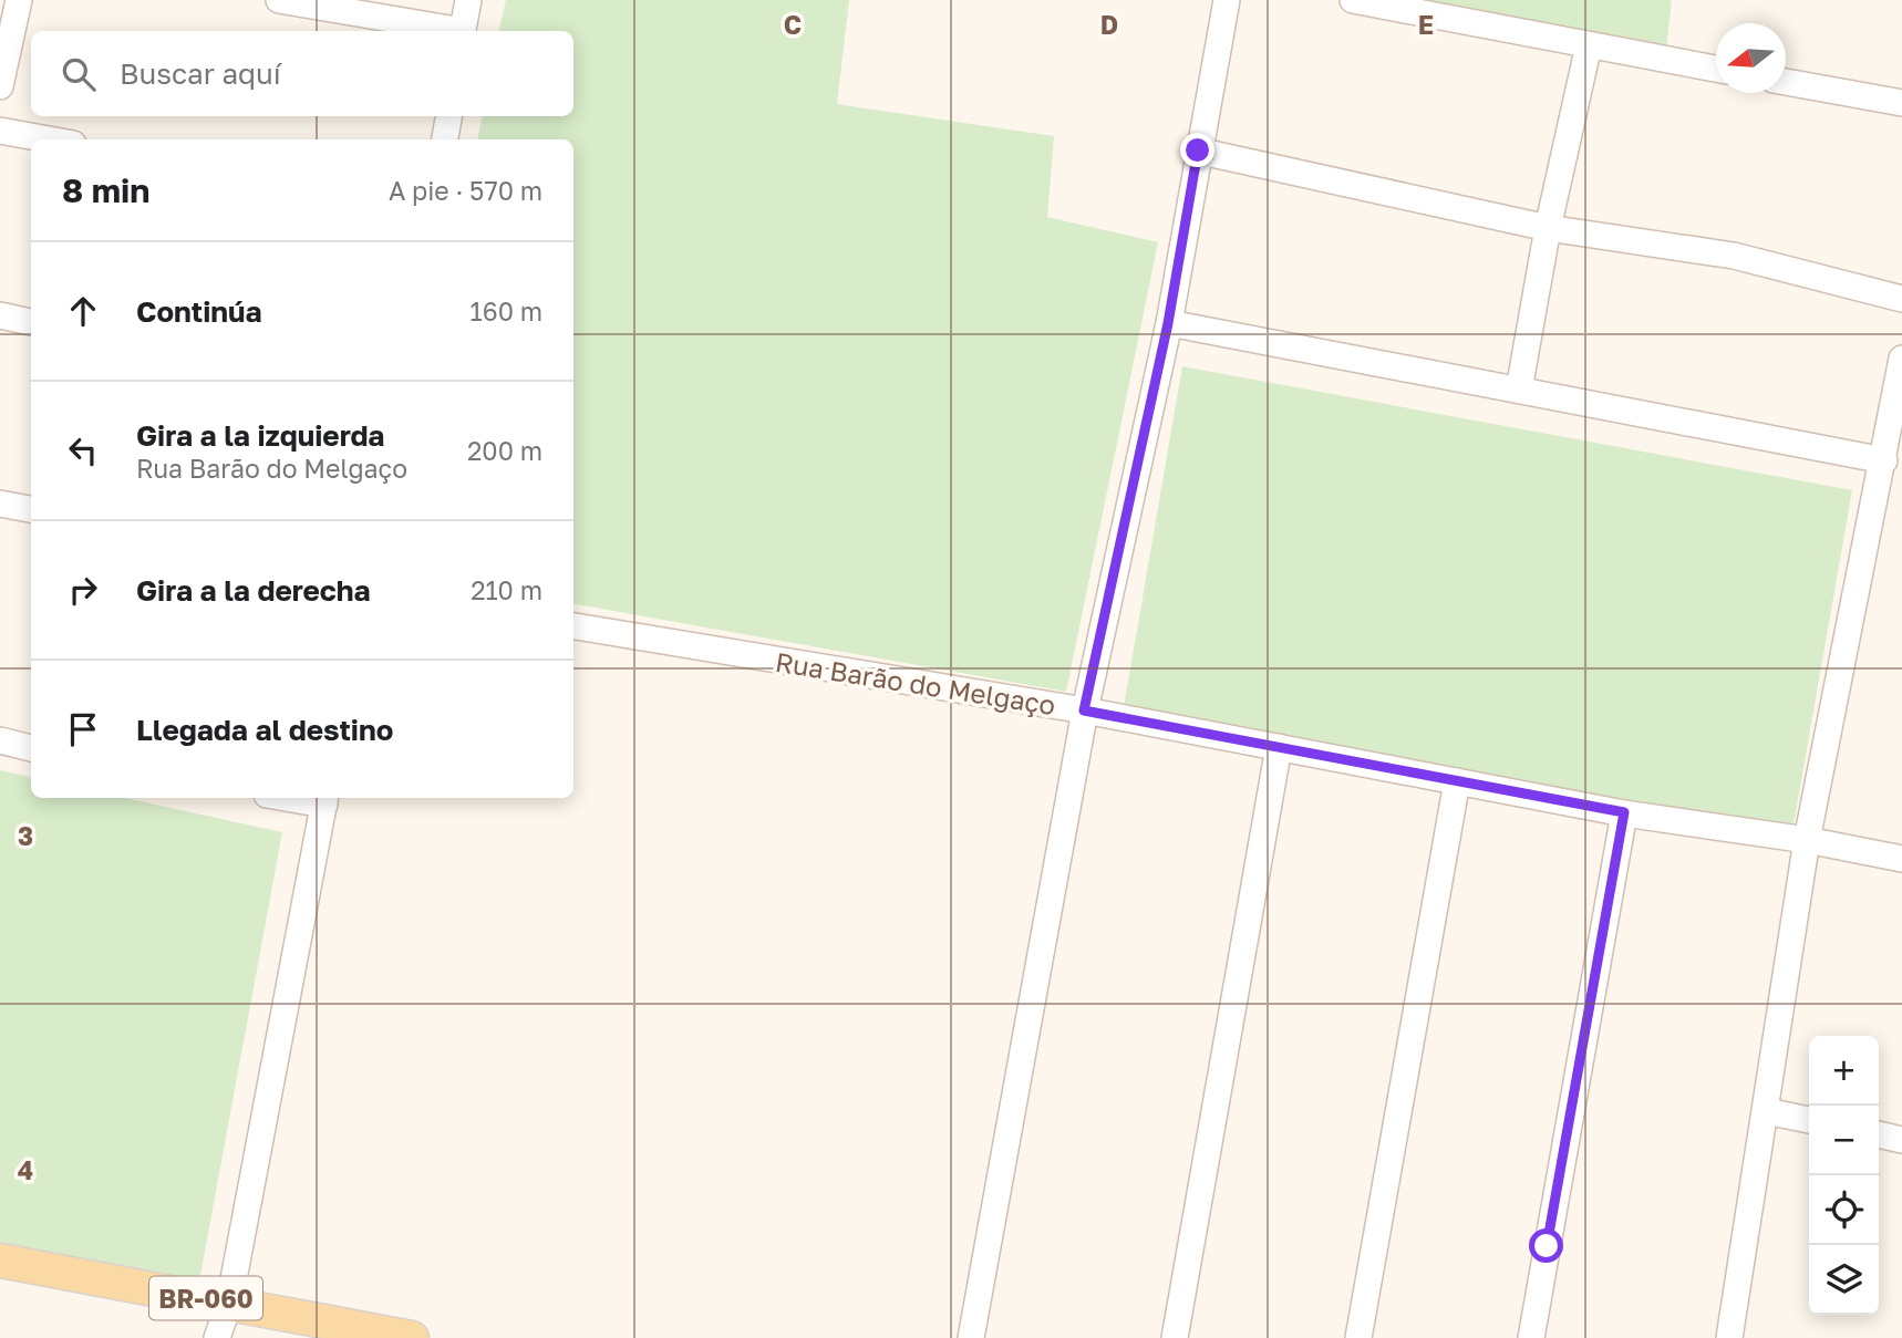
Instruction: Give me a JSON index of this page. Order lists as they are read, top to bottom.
{
  "streets": {
    "main road": ["BR-060"],
    "street": ["Rua Barão do Melgaço"]
  },
  "north": "left",
  "page": {
    "search": "Buscar aquí",
    "heading": ["8 min", "A pie · 570 m"],
    "list": [
      ["Continúa", "160 m"],
      ["Gira a la izquierda", "Rua Barão do Melgaço", "200 m"],
      ["Gira a la derecha", "210 m"],
      "Llegada al destino"
    ],
    "map_buttons": ["+", "−"]
  },
  "grid": {
    "columns": ["C", "D", "E"],
    "rows": ["3", "4"]
  }
}
